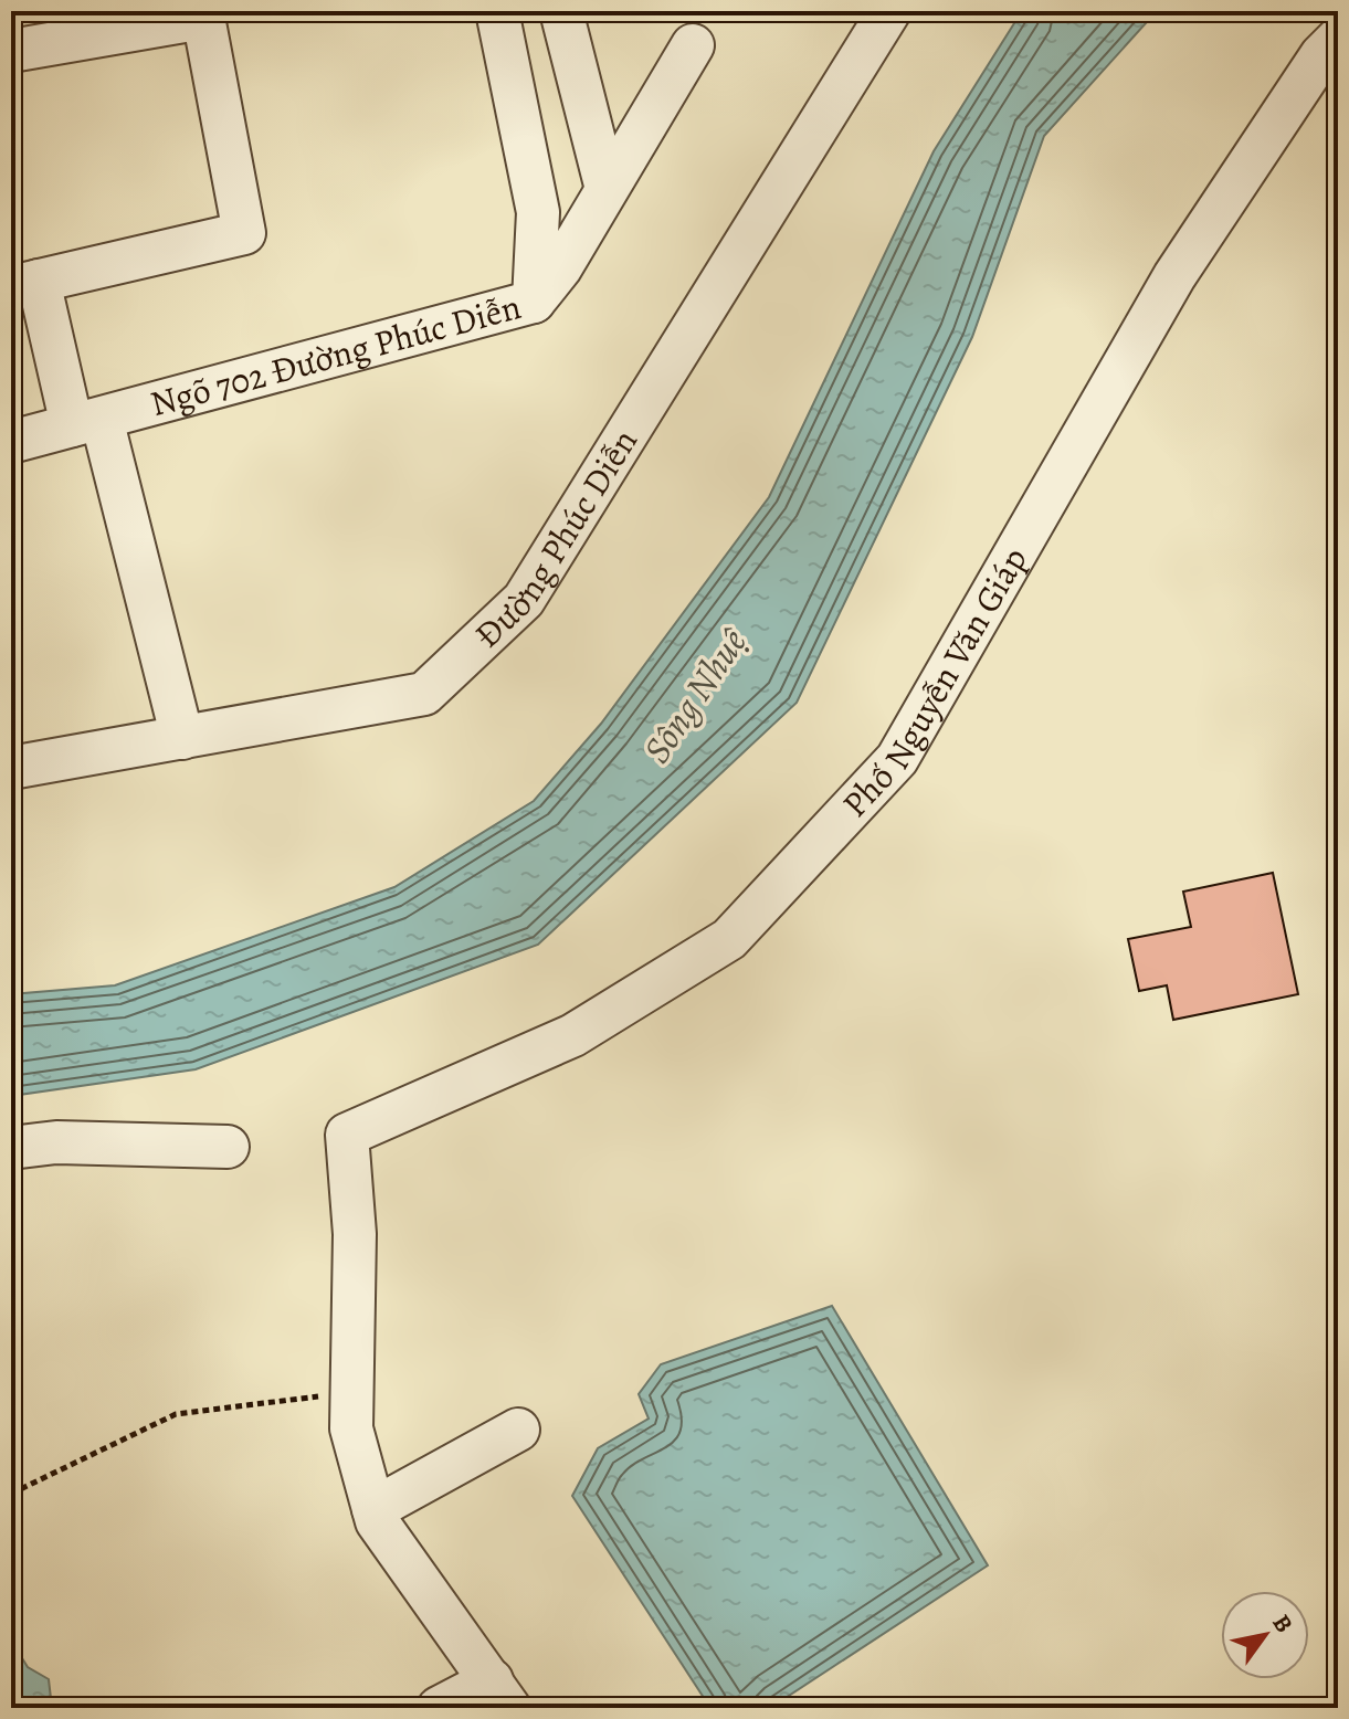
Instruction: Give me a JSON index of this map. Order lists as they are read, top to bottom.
{
  "streets": {
    "street": ["Ngõ 702 Đường Phúc Diễn", "Đường Phúc Diễn", "Phố Nguyễn Văn Giáp"]
  },
  "crossings": [
    ["Ngõ 702 Đường Phúc Diễn", "Đường Phúc Diễn"]
  ],
  "water": ["Sông Nhuệ"],
  "north": "top right"
}
